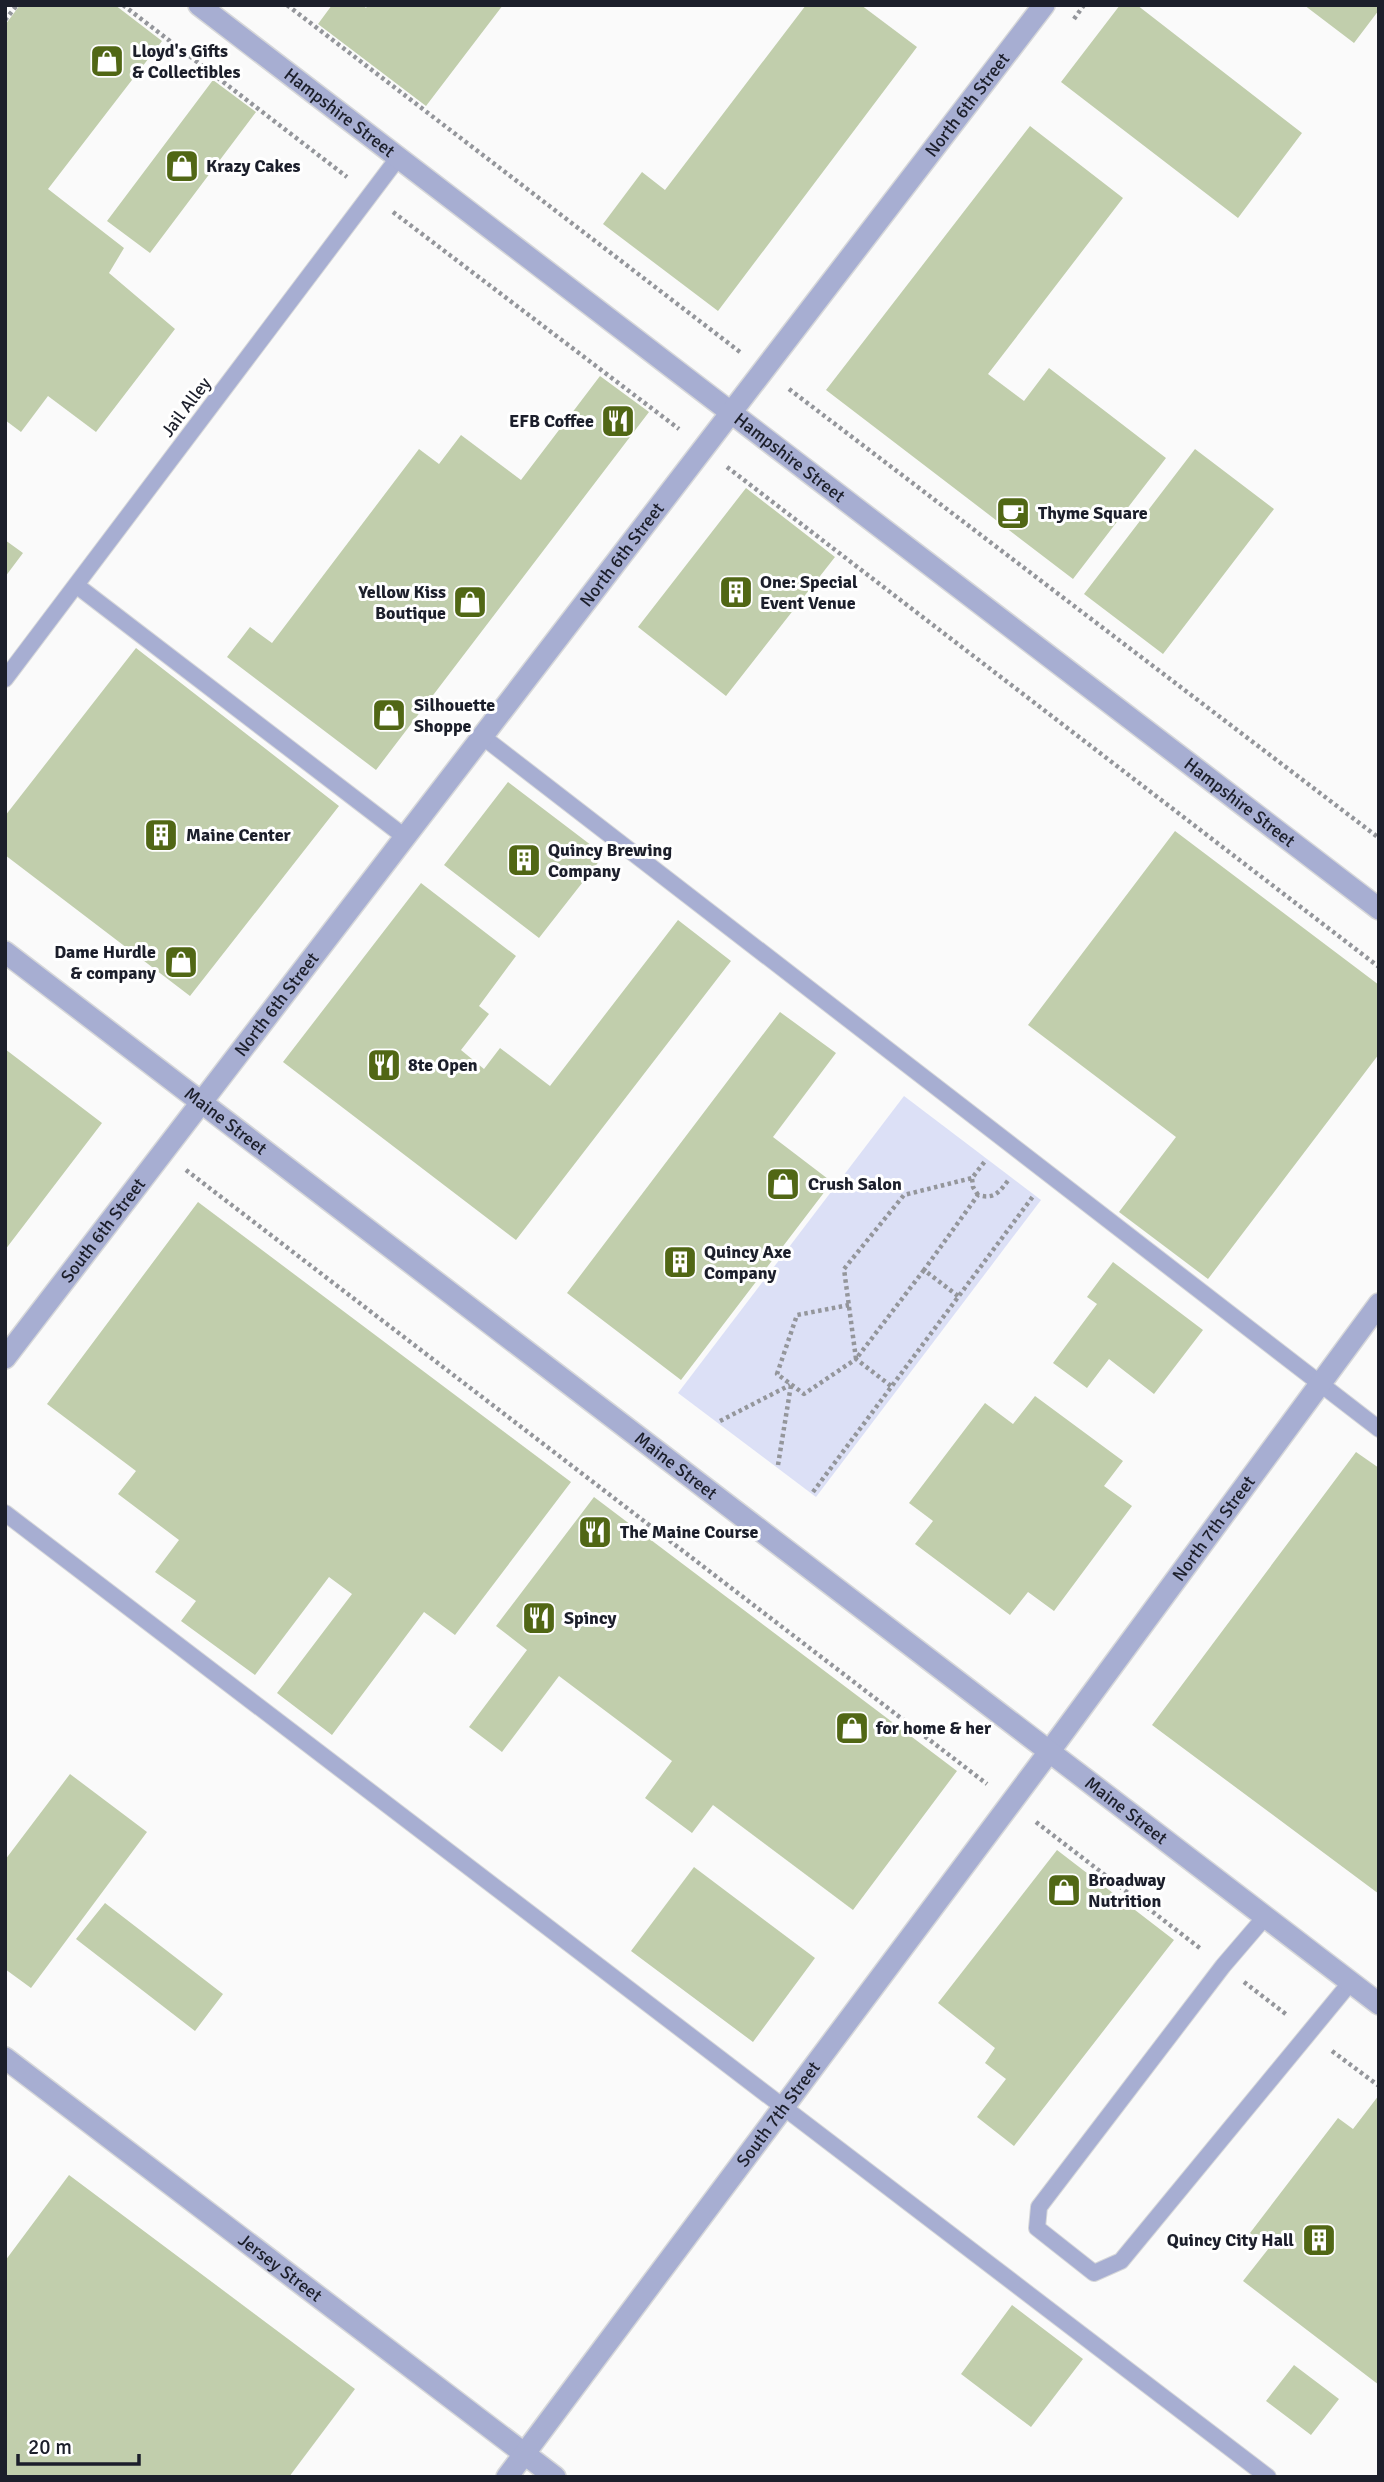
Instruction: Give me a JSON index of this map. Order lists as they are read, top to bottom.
{
  "streets": {
    "street": [
      "North 6th Street",
      "Hampshire Street",
      "Maine Street",
      "South 6th Street",
      "North 7th Street",
      "South 7th Street",
      "Jersey Street"
    ],
    "lane": ["Jail Alley"]
  },
  "crossings": [
    ["North 6th Street", "Hampshire Street"],
    ["North 6th Street", "Maine Street"],
    ["North 6th Street", "South 6th Street"],
    ["Hampshire Street", "Jail Alley"],
    ["Maine Street", "South 6th Street"],
    ["Maine Street", "North 7th Street"],
    ["Maine Street", "South 7th Street"],
    ["North 7th Street", "South 7th Street"],
    ["South 7th Street", "Jersey Street"]
  ],
  "places": {
    "shop": [
      "Lloyd's Gifts & Collectibles",
      "Krazy Cakes",
      "Yellow Kiss Boutique",
      "Silhouette Shoppe",
      "Dame Hurdle & company",
      "Crush Salon",
      "for home & her",
      "Broadway Nutrition"
    ],
    "restaurant": [
      "EFB Coffee",
      "8te Open",
      "The Maine Course",
      "Spincy"
    ],
    "cafe": ["Thyme Square"],
    "building": [
      "One: Special Event Venue",
      "Maine Center",
      "Quincy Brewing Company",
      "Quincy Axe Company",
      "Quincy City Hall"
    ]
  },
  "scale_bar": "20 m"
}
